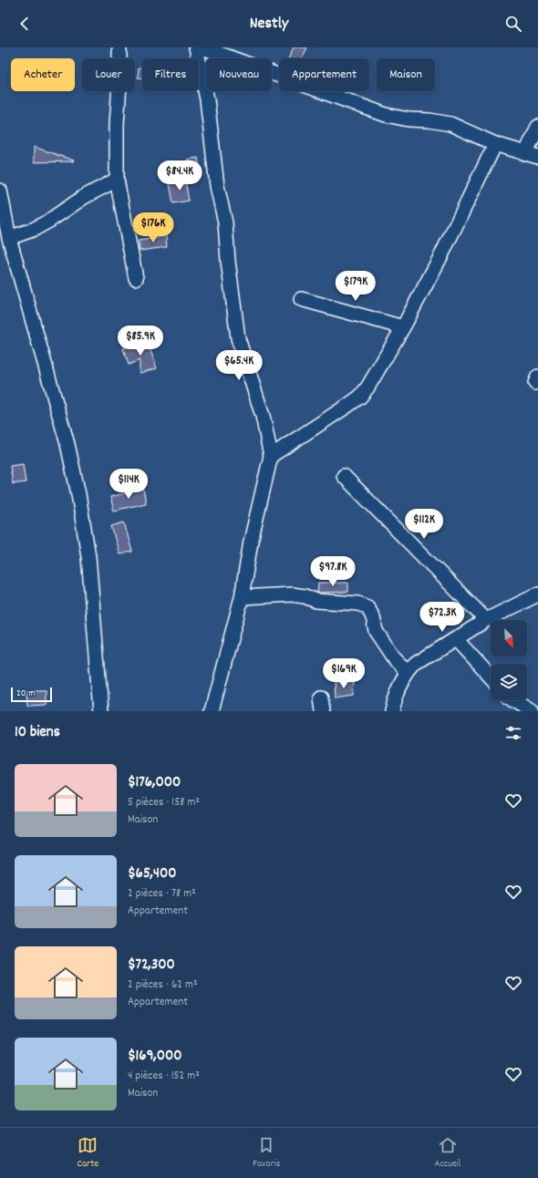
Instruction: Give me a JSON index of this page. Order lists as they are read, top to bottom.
{
  "scale_bar": "20 m",
  "north": "bottom right",
  "page": {
    "header": "Nestly",
    "chip": [
      "Acheter",
      "Louer",
      "Filtres",
      "Nouveau",
      "Appartement",
      "Maison"
    ],
    "price": [
      "$84.4K",
      "$176K",
      "$179K",
      "$85.9K",
      "$65.4K",
      "$114K",
      "$112K",
      "$97.8K",
      "$72.3K",
      "$169K"
    ],
    "scale": "20 m",
    "heading": "10 biens",
    "list": [
      {
        "name": "$176,000",
        "note": "5 pièces · 158 m² · Maison"
      },
      {
        "name": "$65,400",
        "note": "2 pièces · 78 m² · Appartement"
      },
      {
        "name": "$72,300",
        "note": "2 pièces · 62 m² · Appartement"
      },
      {
        "name": "$169,000",
        "note": "4 pièces · 152 m² · Maison"
      }
    ],
    "tabs": ["Carte", "Favoris", "Accueil"]
  }
}
